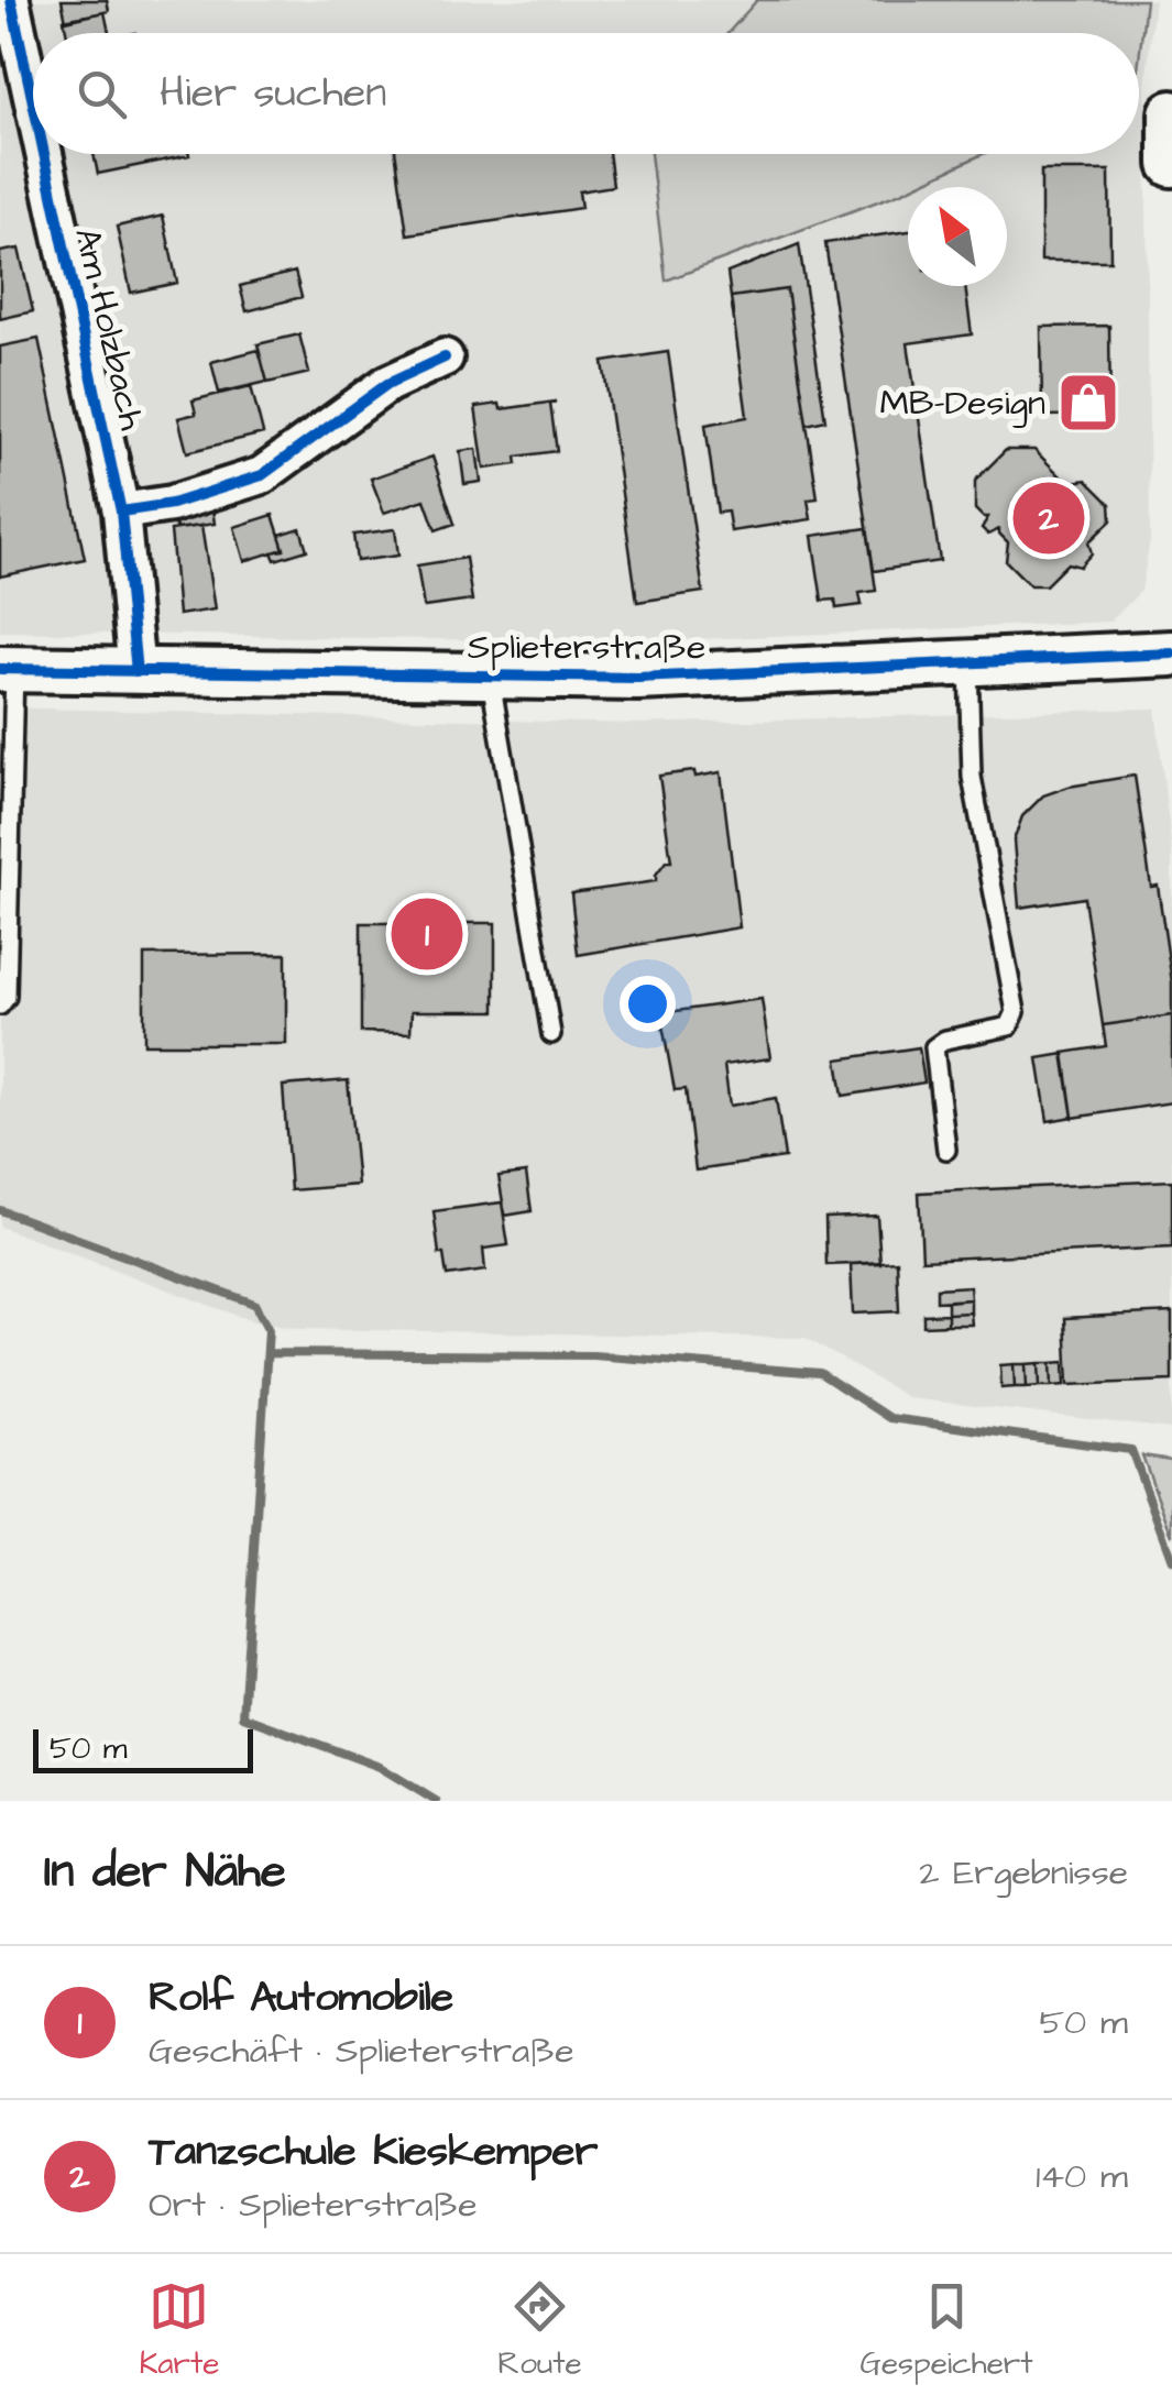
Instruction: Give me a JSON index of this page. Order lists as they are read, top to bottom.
{
  "streets": {
    "street": ["Am Holzbach", "Splieterstraße"]
  },
  "crossings": [
    ["Am Holzbach", "Splieterstraße"]
  ],
  "places": {
    "shop": ["MB-Design"]
  },
  "scale_bar": "50 m",
  "north": "top left",
  "page": {
    "search": "Hier suchen",
    "pins": ["2", "1"],
    "scale": "50 m",
    "heading": ["In der Nähe", "2 Ergebnisse"],
    "list": [
      {
        "mark": "1",
        "name": "Rolf Automobile",
        "note": "Geschäft · Splieterstraße",
        "value": "50 m"
      },
      {
        "mark": "2",
        "name": "Tanzschule Kieskemper",
        "note": "Ort · Splieterstraße",
        "value": "140 m"
      }
    ],
    "nav": ["Karte", "Route", "Gespeichert"]
  }
}
